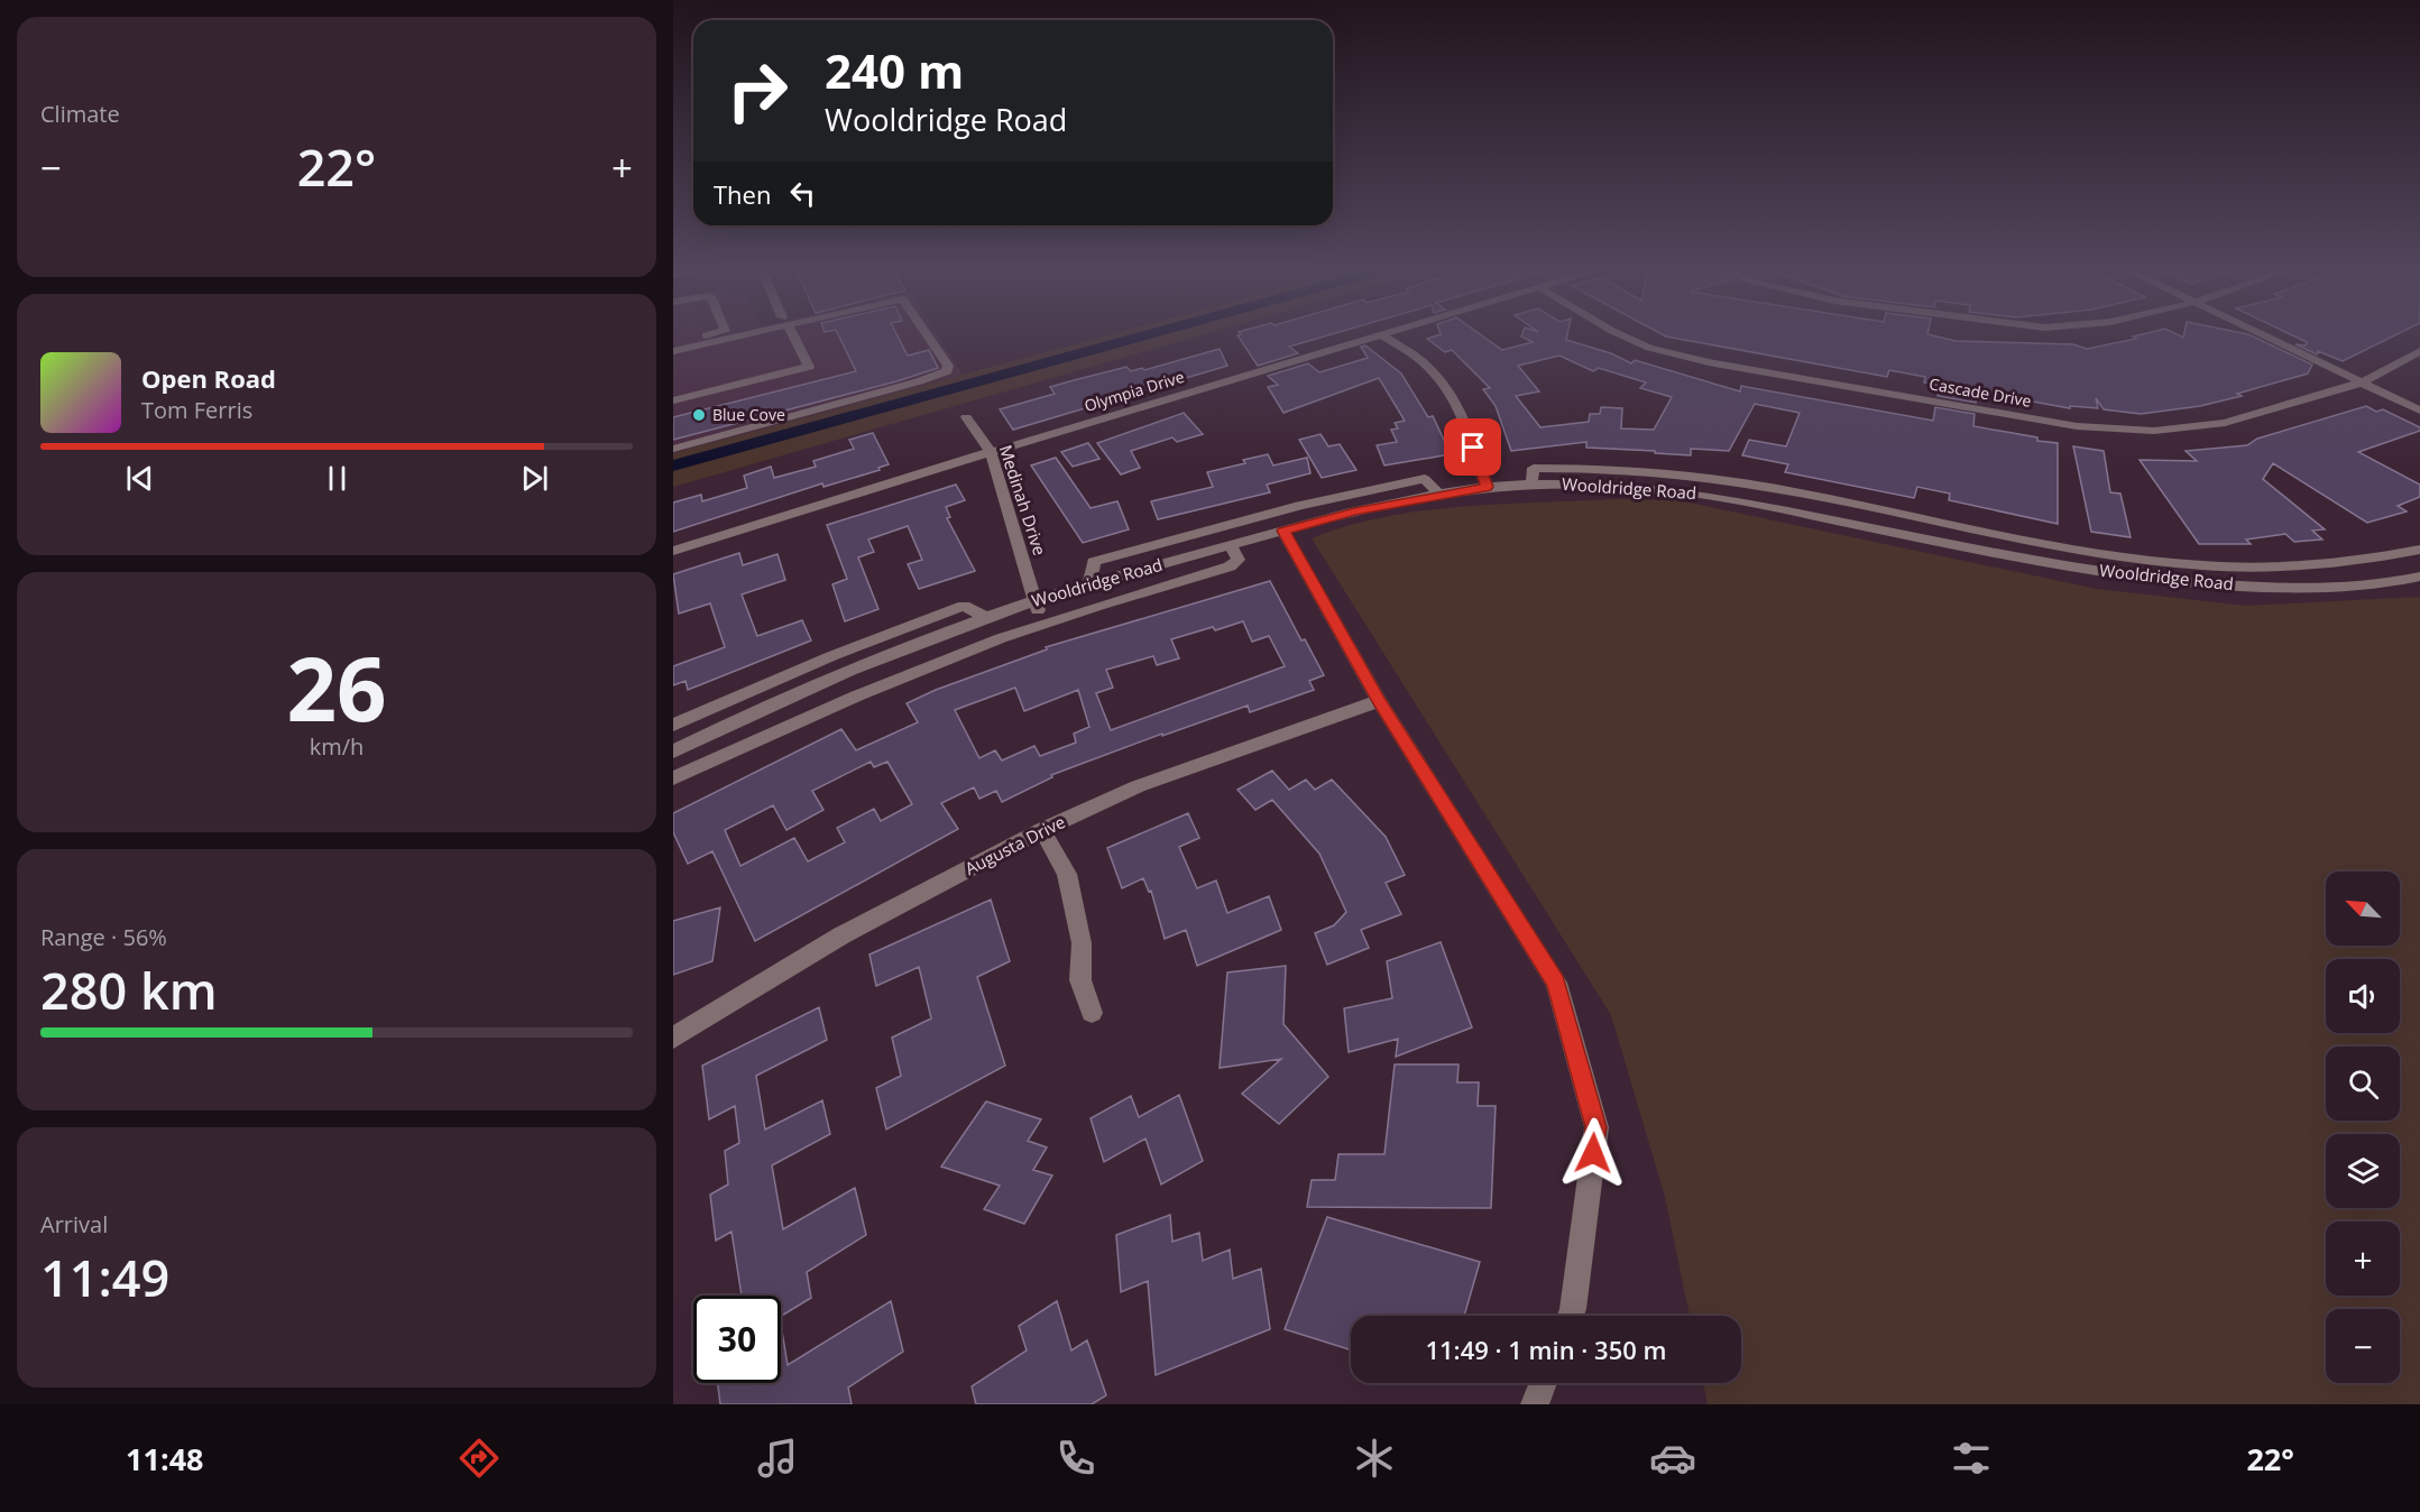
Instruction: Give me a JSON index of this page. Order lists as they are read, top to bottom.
{
  "streets": {
    "street": [
      "Olympia Drive",
      "Cascade Drive",
      "Wooldridge Road",
      "Medinah Drive",
      "Augusta Drive"
    ]
  },
  "crossings": [
    ["Olympia Drive", "Medinah Drive"],
    ["Wooldridge Road", "Medinah Drive"]
  ],
  "places": ["Blue Cove"],
  "north": "top left",
  "page": {
    "tile": [
      "Climate",
      ["26", "km/h"],
      ["Range · 56%", "280 km"],
      ["Arrival", "11:49"]
    ],
    "turn": ["240 m", "Wooldridge Road"],
    "heat": ["−", "22°", "+"],
    "then": "Then",
    "song": ["Open Road", "Tom Ferris"],
    "map_buttons": ["+", "−"],
    "limit": "30",
    "trip": "11:49 · 1 min · 350 m",
    "tabs": ["11:48", "22°"]
  }
}
